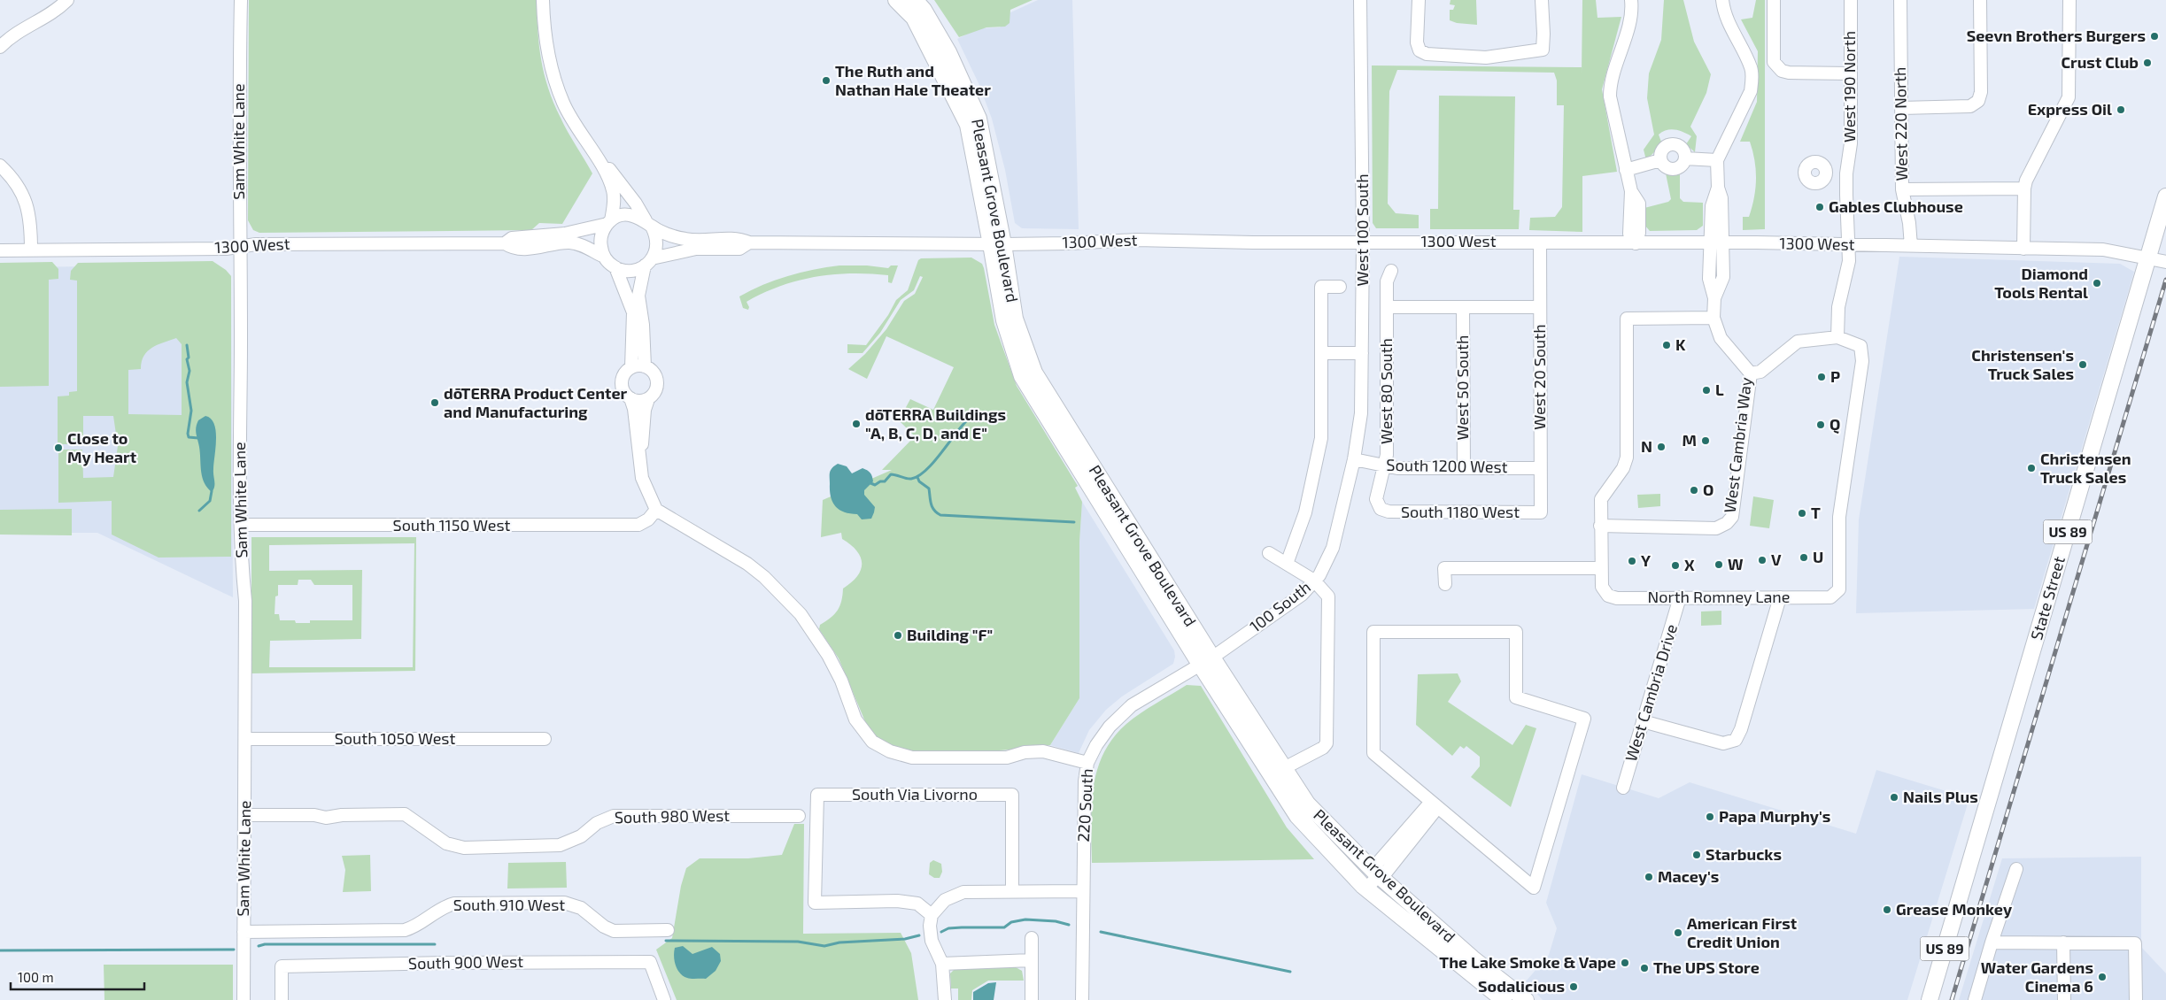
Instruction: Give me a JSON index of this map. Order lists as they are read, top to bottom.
{
  "streets": {
    "main road": ["Pleasant Grove Boulevard", "US 89", "State Street"],
    "street": [
      "West 190 North",
      "West 220 North",
      "Sam White Lane",
      "West 100 South",
      "1300 West",
      "West 20 South",
      "West 50 South",
      "West 80 South",
      "West Cambria Way",
      "South 1200 West",
      "South 1180 West",
      "South 1150 West",
      "North Romney Lane",
      "100 South",
      "West Cambria Drive",
      "South 1050 West",
      "South Via Livorno",
      "220 South",
      "South 980 West",
      "South 910 West",
      "South 900 West"
    ]
  },
  "crossings": [
    ["West 190 North", "1300 West"],
    ["West 190 North", "North Romney Lane"],
    ["West 220 North", "1300 West"],
    ["Sam White Lane", "1300 West"],
    ["Sam White Lane", "South 1150 West"],
    ["Sam White Lane", "South 1050 West"],
    ["Sam White Lane", "South 980 West"],
    ["Sam White Lane", "South 910 West"],
    ["Pleasant Grove Boulevard", "1300 West"],
    ["Pleasant Grove Boulevard", "100 South"],
    ["Pleasant Grove Boulevard", "220 South"],
    ["West 100 South", "1300 West"],
    ["West 100 South", "South 1200 West"],
    ["West 100 South", "100 South"],
    ["1300 West", "West 20 South"],
    ["1300 West", "West Cambria Way"],
    ["1300 West", "State Street"],
    ["West 20 South", "South 1200 West"],
    ["West 20 South", "South 1180 West"],
    ["West 50 South", "South 1200 West"],
    ["West 80 South", "South 1200 West"],
    ["West 80 South", "South 1180 West"],
    ["South 1200 West", "100 South"],
    ["North Romney Lane", "West Cambria Drive"],
    ["100 South", "220 South"]
  ],
  "places": [
    "Seevn Brothers Burgers",
    "Crust Club",
    "The Ruth and Nathan Hale Theater",
    "Express Oil",
    "Gables Clubhouse",
    "Diamond Tools Rental",
    "K",
    "Christensen's Truck Sales",
    "P",
    "L",
    "dōTERRA Product Center and Manufacturing",
    "dōTERRA Buildings \"A, B, C, D, and E\"",
    "Q",
    "M",
    "N",
    "Close to My Heart",
    "Christensen Truck Sales",
    "O",
    "T",
    "U",
    "V",
    "Y",
    "W",
    "X",
    "Building \"F\"",
    "Nails Plus",
    "Papa Murphy's",
    "Starbucks",
    "Macey's",
    "Grease Monkey",
    "American First Credit Union",
    "The Lake Smoke & Vape",
    "The UPS Store",
    "Water Gardens Cinema 6",
    "Sodalicious"
  ],
  "scale_bar": "100 m"
}
